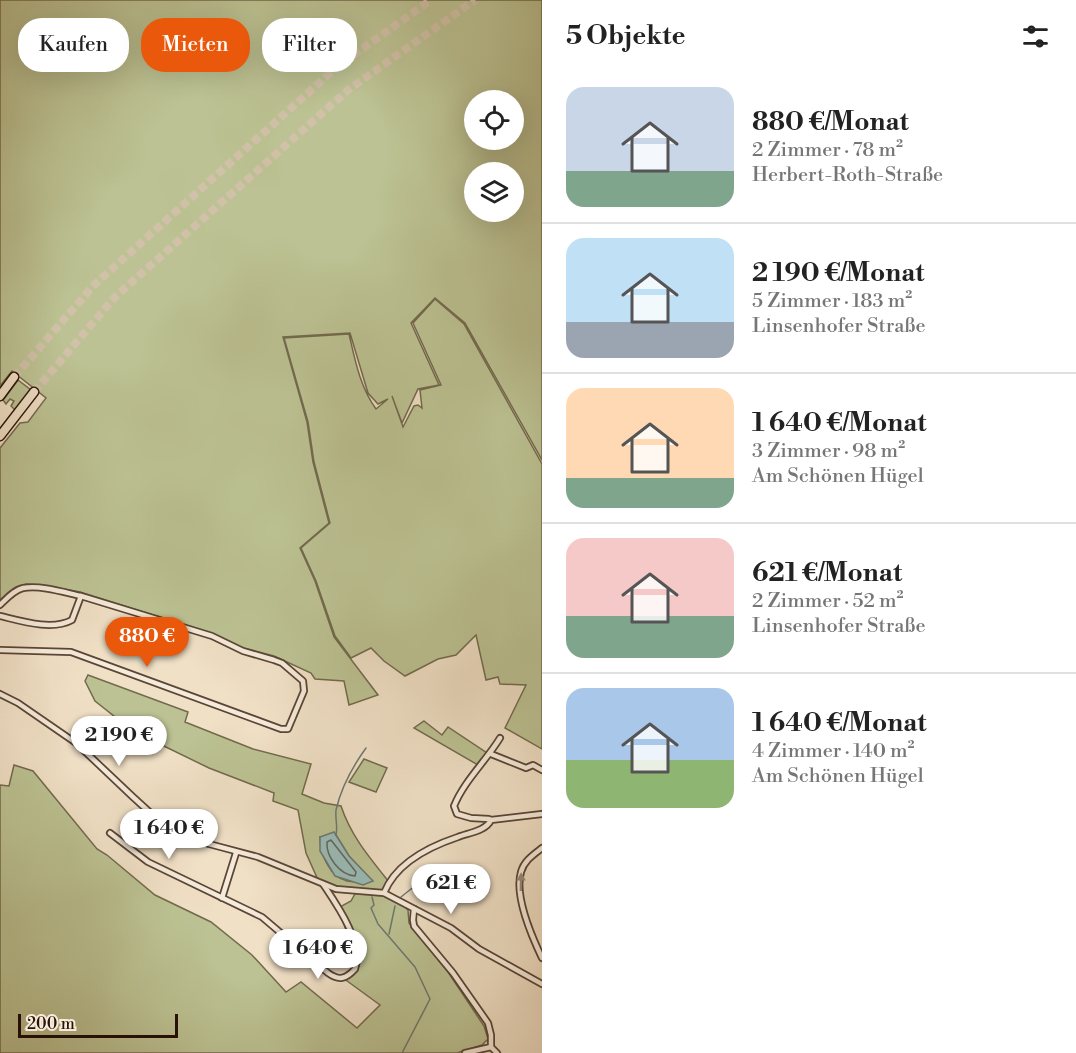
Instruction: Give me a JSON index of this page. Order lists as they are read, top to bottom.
{
  "scale_bar": "200 m",
  "page": {
    "heading": "5 Objekte",
    "chip": ["Kaufen", "Mieten", "Filter"],
    "list": [
      {
        "name": "880 €/Monat",
        "note": "2 Zimmer · 78 m² · Herbert-Roth-Straße"
      },
      {
        "name": "2 190 €/Monat",
        "note": "5 Zimmer · 183 m² · Linsenhofer Straße"
      },
      {
        "name": "1 640 €/Monat",
        "note": "3 Zimmer · 98 m² · Am Schönen Hügel"
      },
      {
        "name": "621 €/Monat",
        "note": "2 Zimmer · 52 m² · Linsenhofer Straße"
      },
      {
        "name": "1 640 €/Monat",
        "note": "4 Zimmer · 140 m² · Am Schönen Hügel"
      }
    ],
    "price": [
      "880 €",
      "2 190 €",
      "1 640 €",
      "621 €",
      "1 640 €"
    ],
    "scale": "200 m"
  }
}
